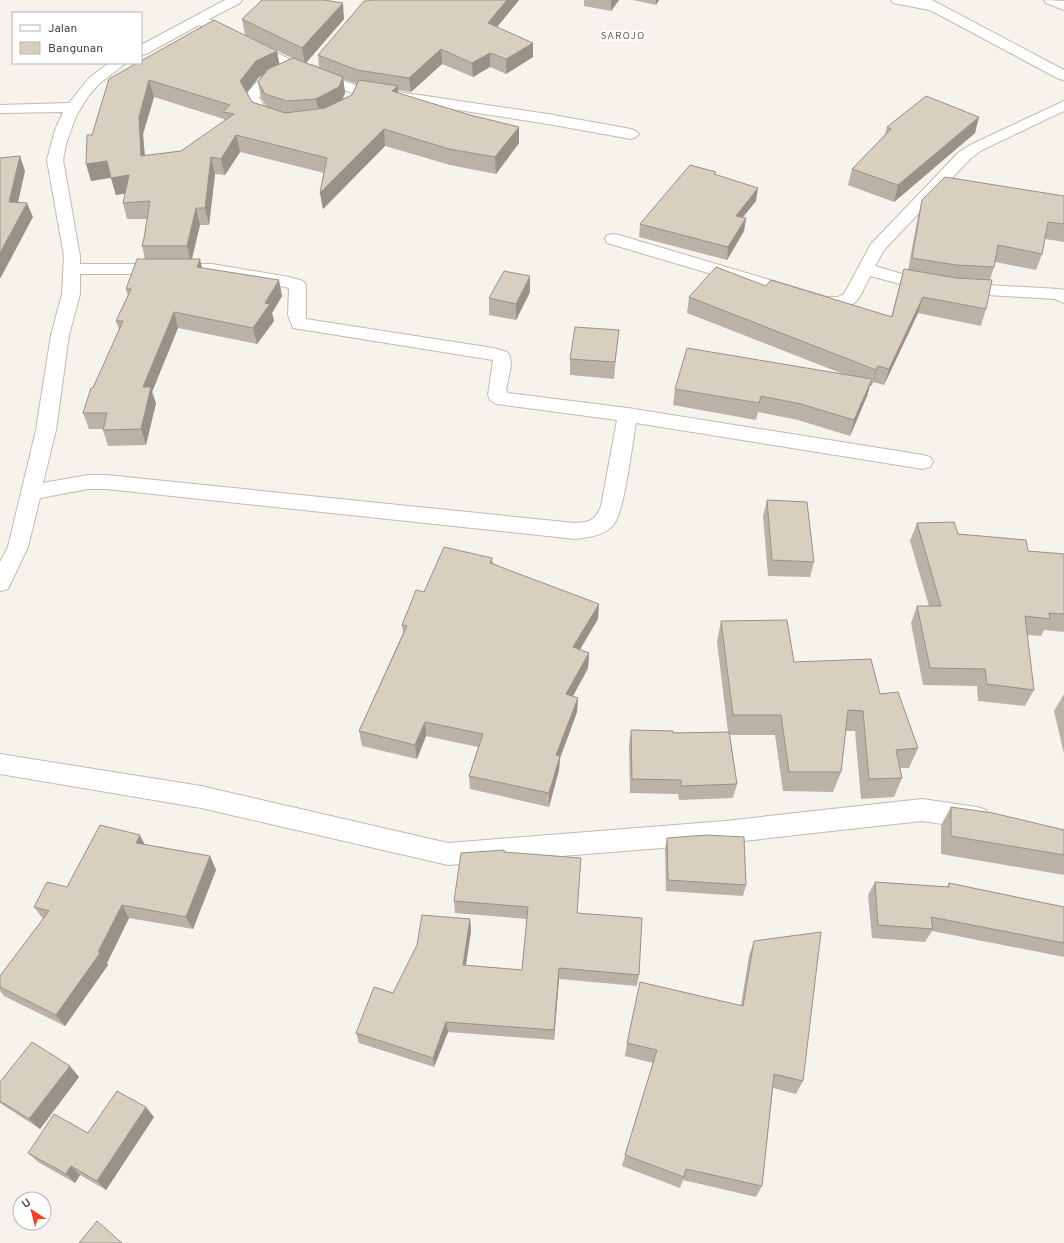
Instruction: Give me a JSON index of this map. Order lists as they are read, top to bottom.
{
  "districts": ["SAROJO"],
  "legend": ["Jalan", "Bangunan"],
  "north": "top left"
}
